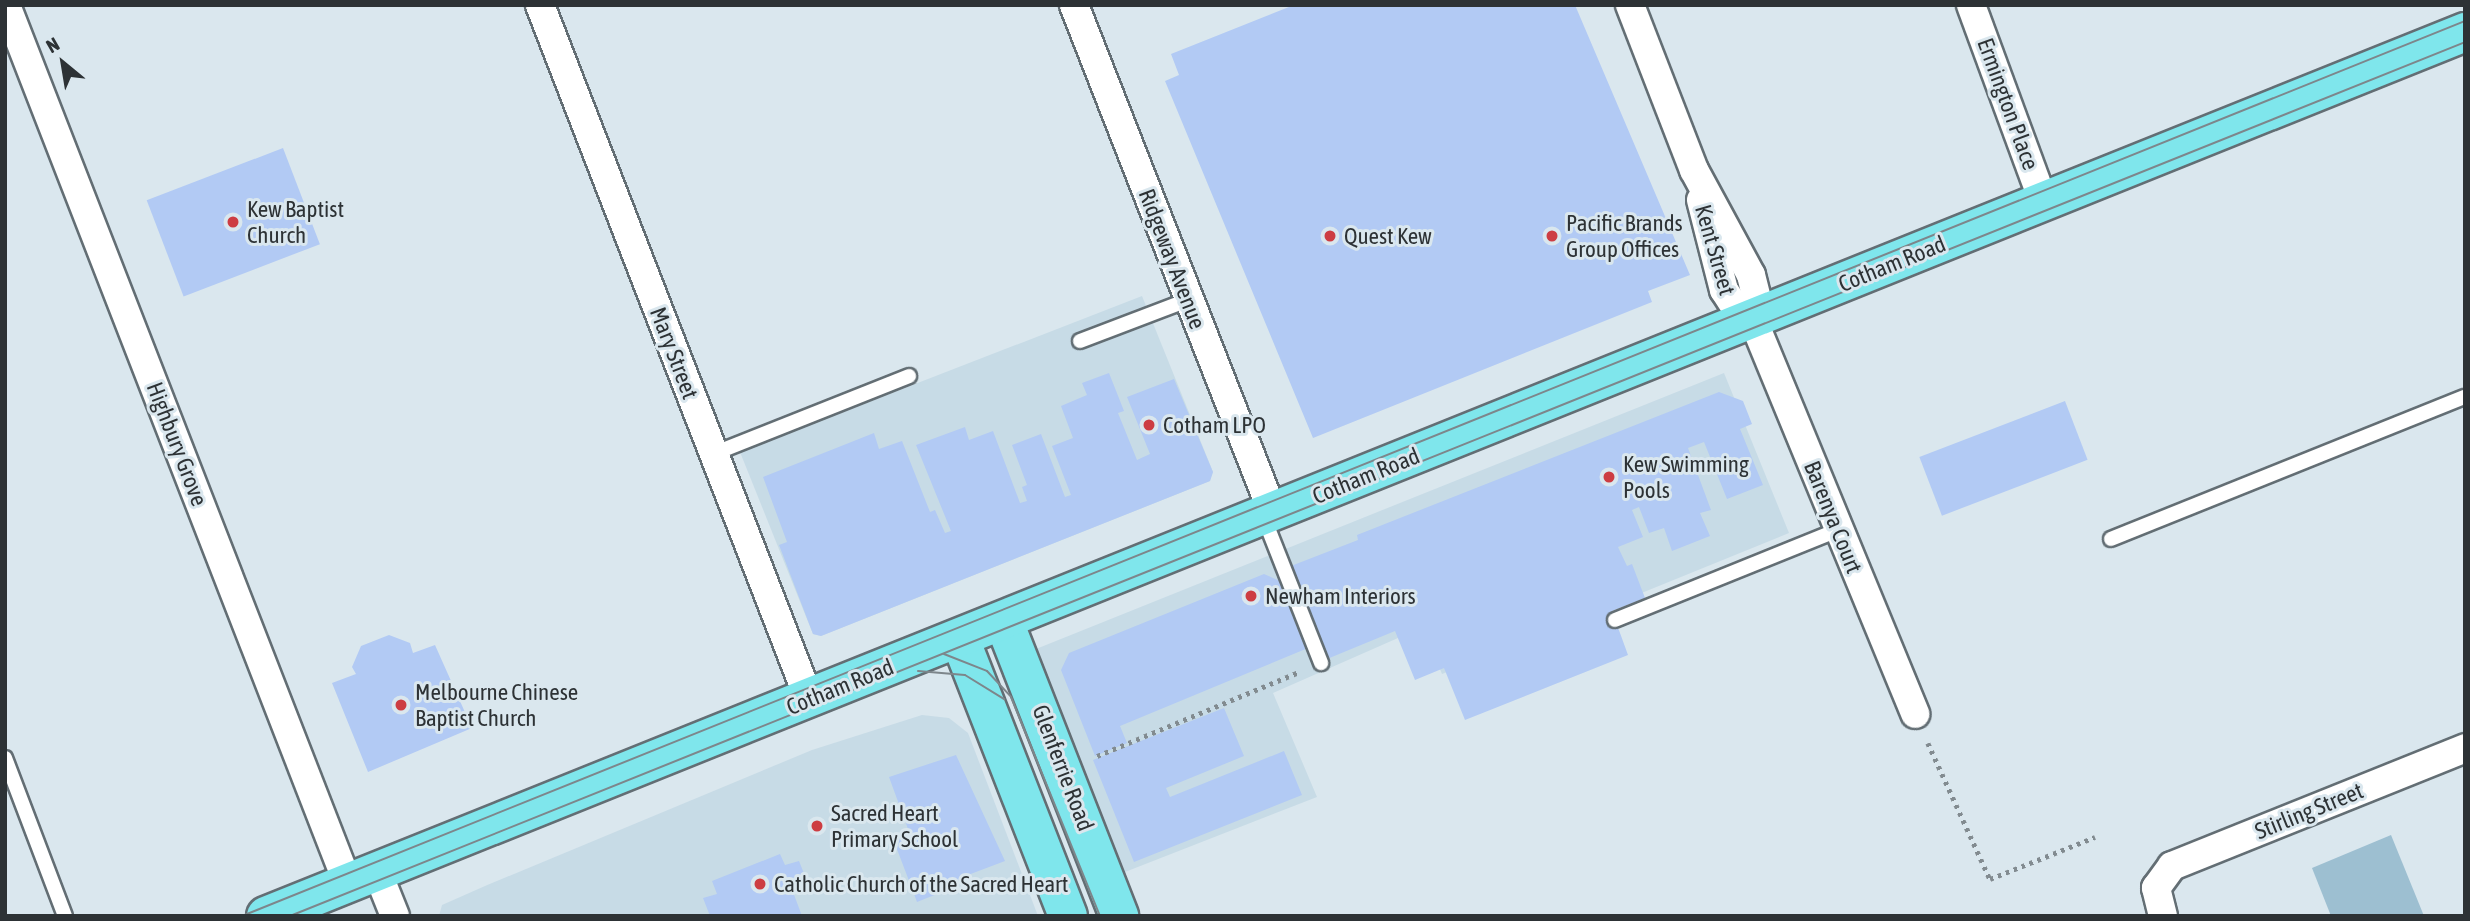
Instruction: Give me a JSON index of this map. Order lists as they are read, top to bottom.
{
  "streets": {
    "main road": ["Cotham Road", "Glenferrie Road"],
    "street": [
      "Ermington Place",
      "Kent Street",
      "Ridgeway Avenue",
      "Mary Street",
      "Highbury Grove",
      "Barenya Court",
      "Stirling Street"
    ]
  },
  "crossings": [
    ["Ermington Place", "Cotham Road"],
    ["Kent Street", "Cotham Road"],
    ["Kent Street", "Barenya Court"],
    ["Ridgeway Avenue", "Cotham Road"],
    ["Cotham Road", "Mary Street"],
    ["Cotham Road", "Highbury Grove"],
    ["Cotham Road", "Barenya Court"],
    ["Cotham Road", "Glenferrie Road"]
  ],
  "places": [
    "Kew Baptist Church",
    "Quest Kew",
    "Pacific Brands Group Offices",
    "Cotham LPO",
    "Kew Swimming Pools",
    "Newham Interiors",
    "Melbourne Chinese Baptist Church",
    "Sacred Heart Primary School",
    "Catholic Church of the Sacred Heart"
  ],
  "north": "top left"
}
